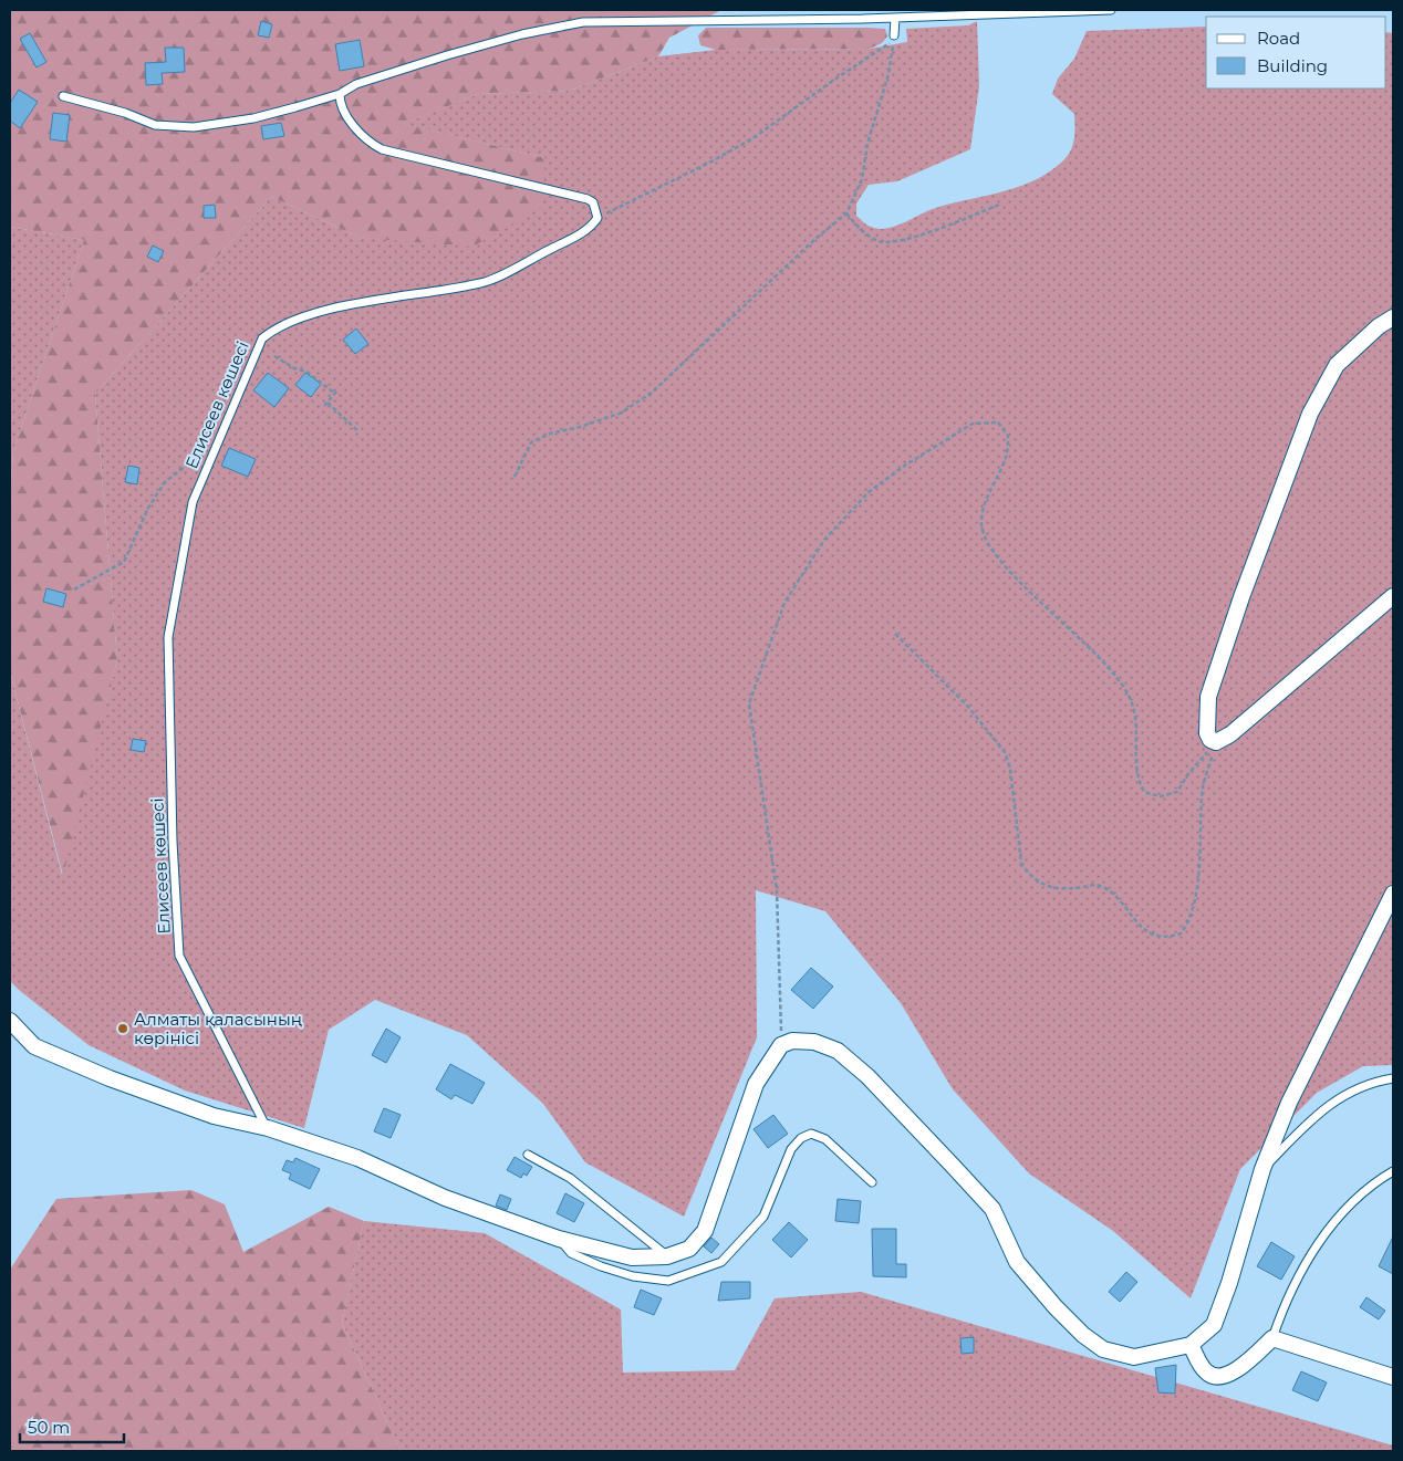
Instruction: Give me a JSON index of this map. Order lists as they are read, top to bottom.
{
  "streets": {
    "lane": ["Елисеев көшесі"]
  },
  "places": ["Алматы қаласының көрінісі"],
  "legend": ["Road", "Building"],
  "scale_bar": "50 m"
}
